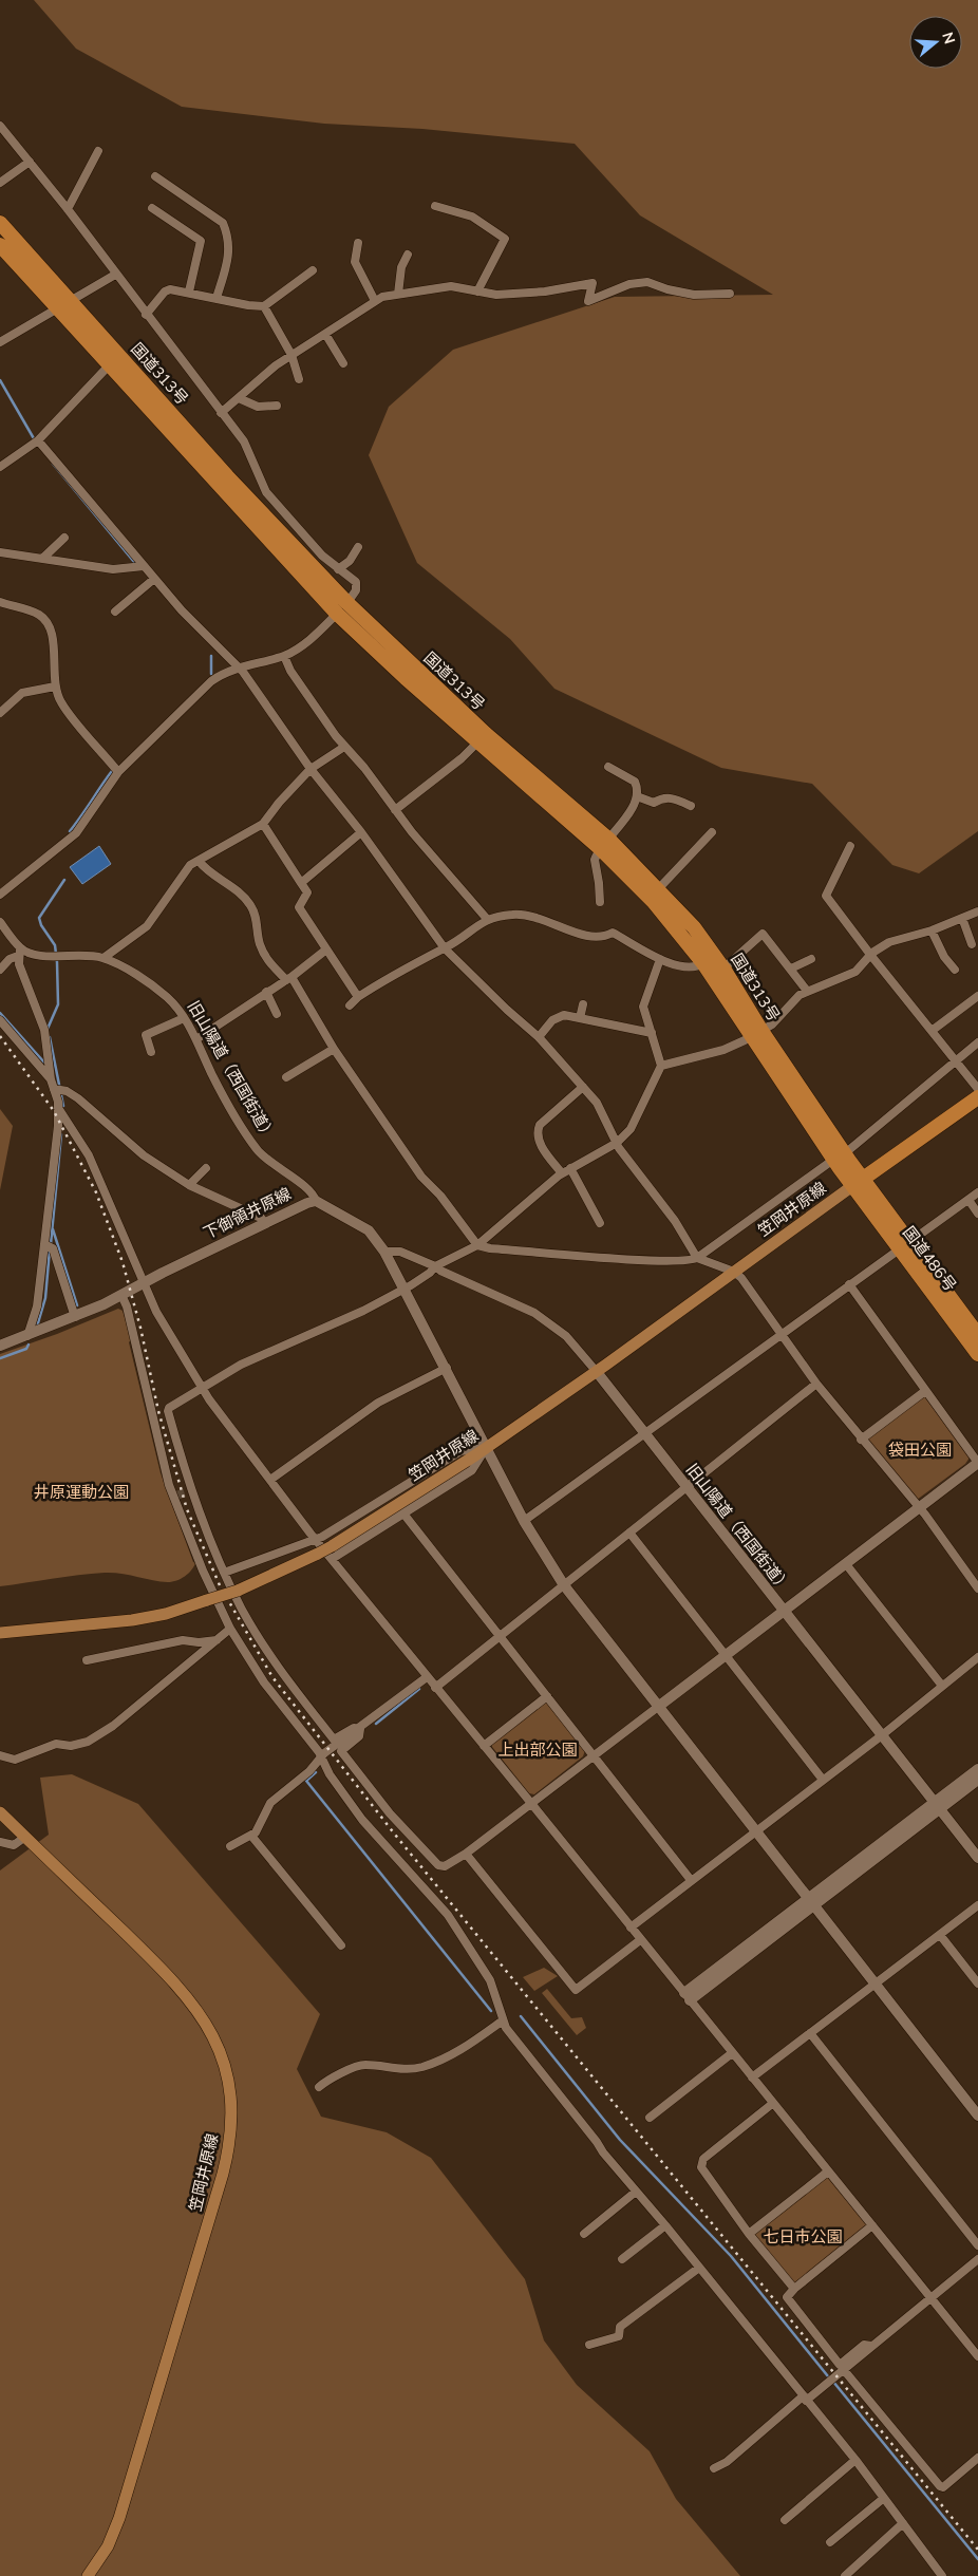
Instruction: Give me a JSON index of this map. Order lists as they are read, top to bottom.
{
  "streets": {
    "highway": ["国道313号", "国道486号"],
    "main road": ["笠岡井原線"],
    "street": ["旧山陽道（西国街道）", "下御領井原線"]
  },
  "crossings": [
    ["国道313号", "笠岡井原線"],
    ["国道313号", "国道486号"],
    ["旧山陽道（西国街道）", "笠岡井原線"],
    ["旧山陽道（西国街道）", "下御領井原線"],
    ["笠岡井原線", "下御領井原線"],
    ["笠岡井原線", "国道486号"]
  ],
  "parks": [
    "袋田公園",
    "井原運動公園",
    "上出部公園",
    "七日市公園"
  ],
  "north": "right"
}
